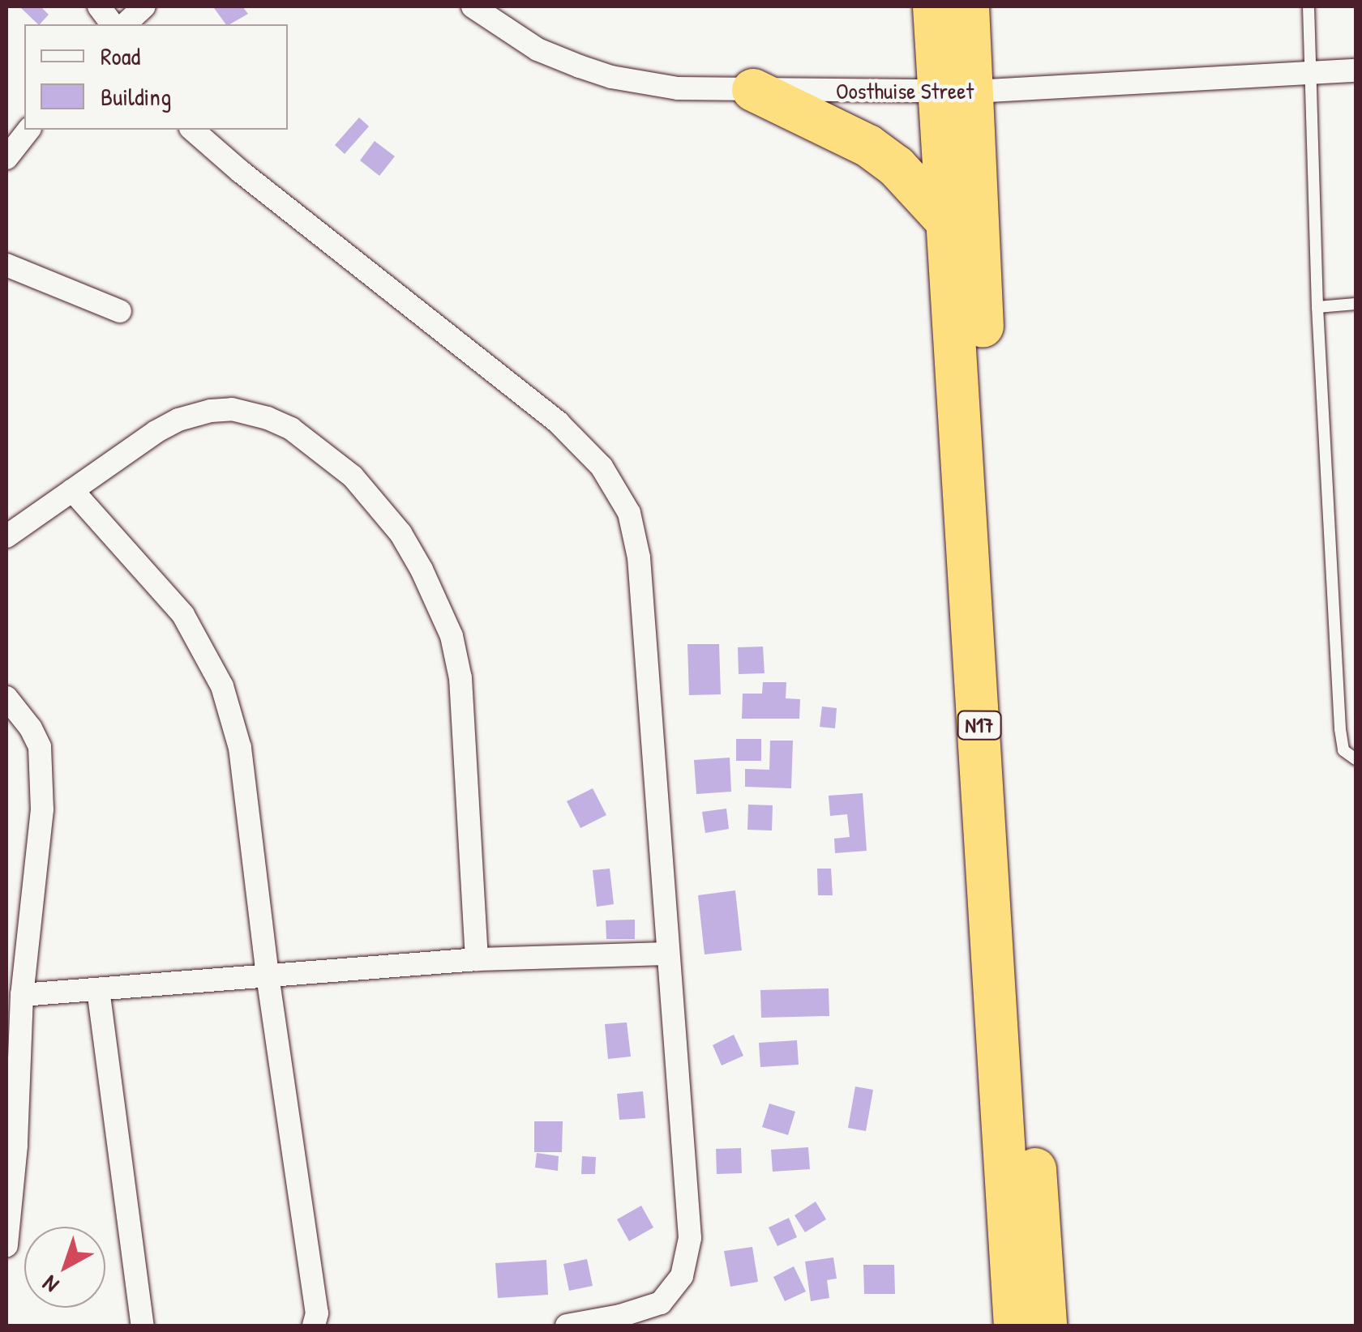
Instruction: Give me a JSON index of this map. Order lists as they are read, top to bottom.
{
  "streets": {
    "highway": ["N17"],
    "street": ["Oosthuise Street"]
  },
  "crossings": [
    ["Oosthuise Street", "N17"]
  ],
  "legend": ["Road", "Building"],
  "north": "bottom left"
}
